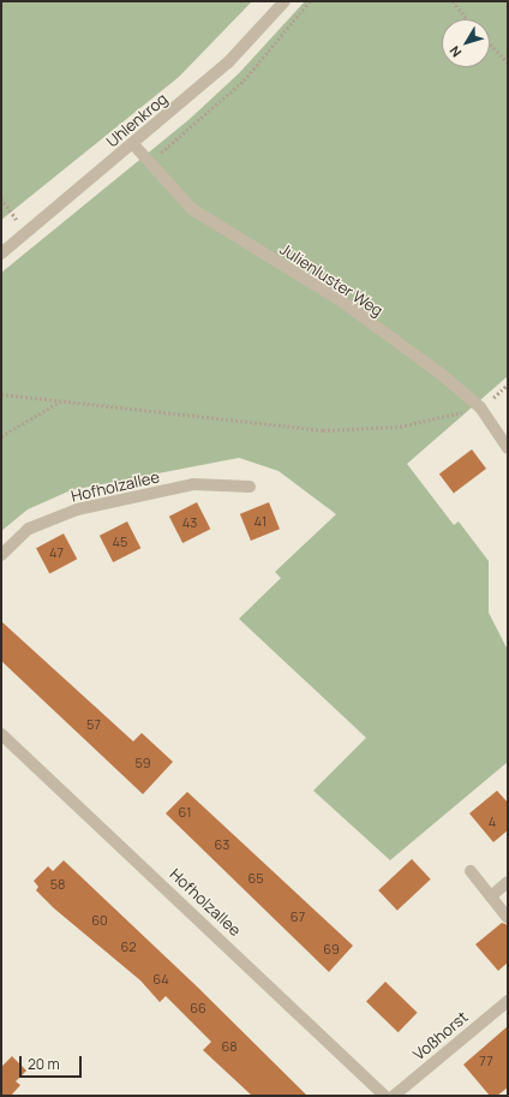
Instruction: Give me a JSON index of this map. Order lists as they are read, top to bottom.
{
  "streets": {
    "street": [
      "Uhlenkrog",
      "Julienluster Weg",
      "Hofholzallee",
      "Voßhorst"
    ]
  },
  "crossings": [
    ["Uhlenkrog", "Julienluster Weg"]
  ],
  "house_numbers": [
    "41",
    "43",
    "45",
    "47",
    "57",
    "59",
    "61",
    "4",
    "63",
    "65",
    "58",
    "67",
    "60",
    "62",
    "69",
    "64",
    "66",
    "68",
    "77"
  ],
  "scale_bar": "20 m",
  "north": "bottom left"
}
